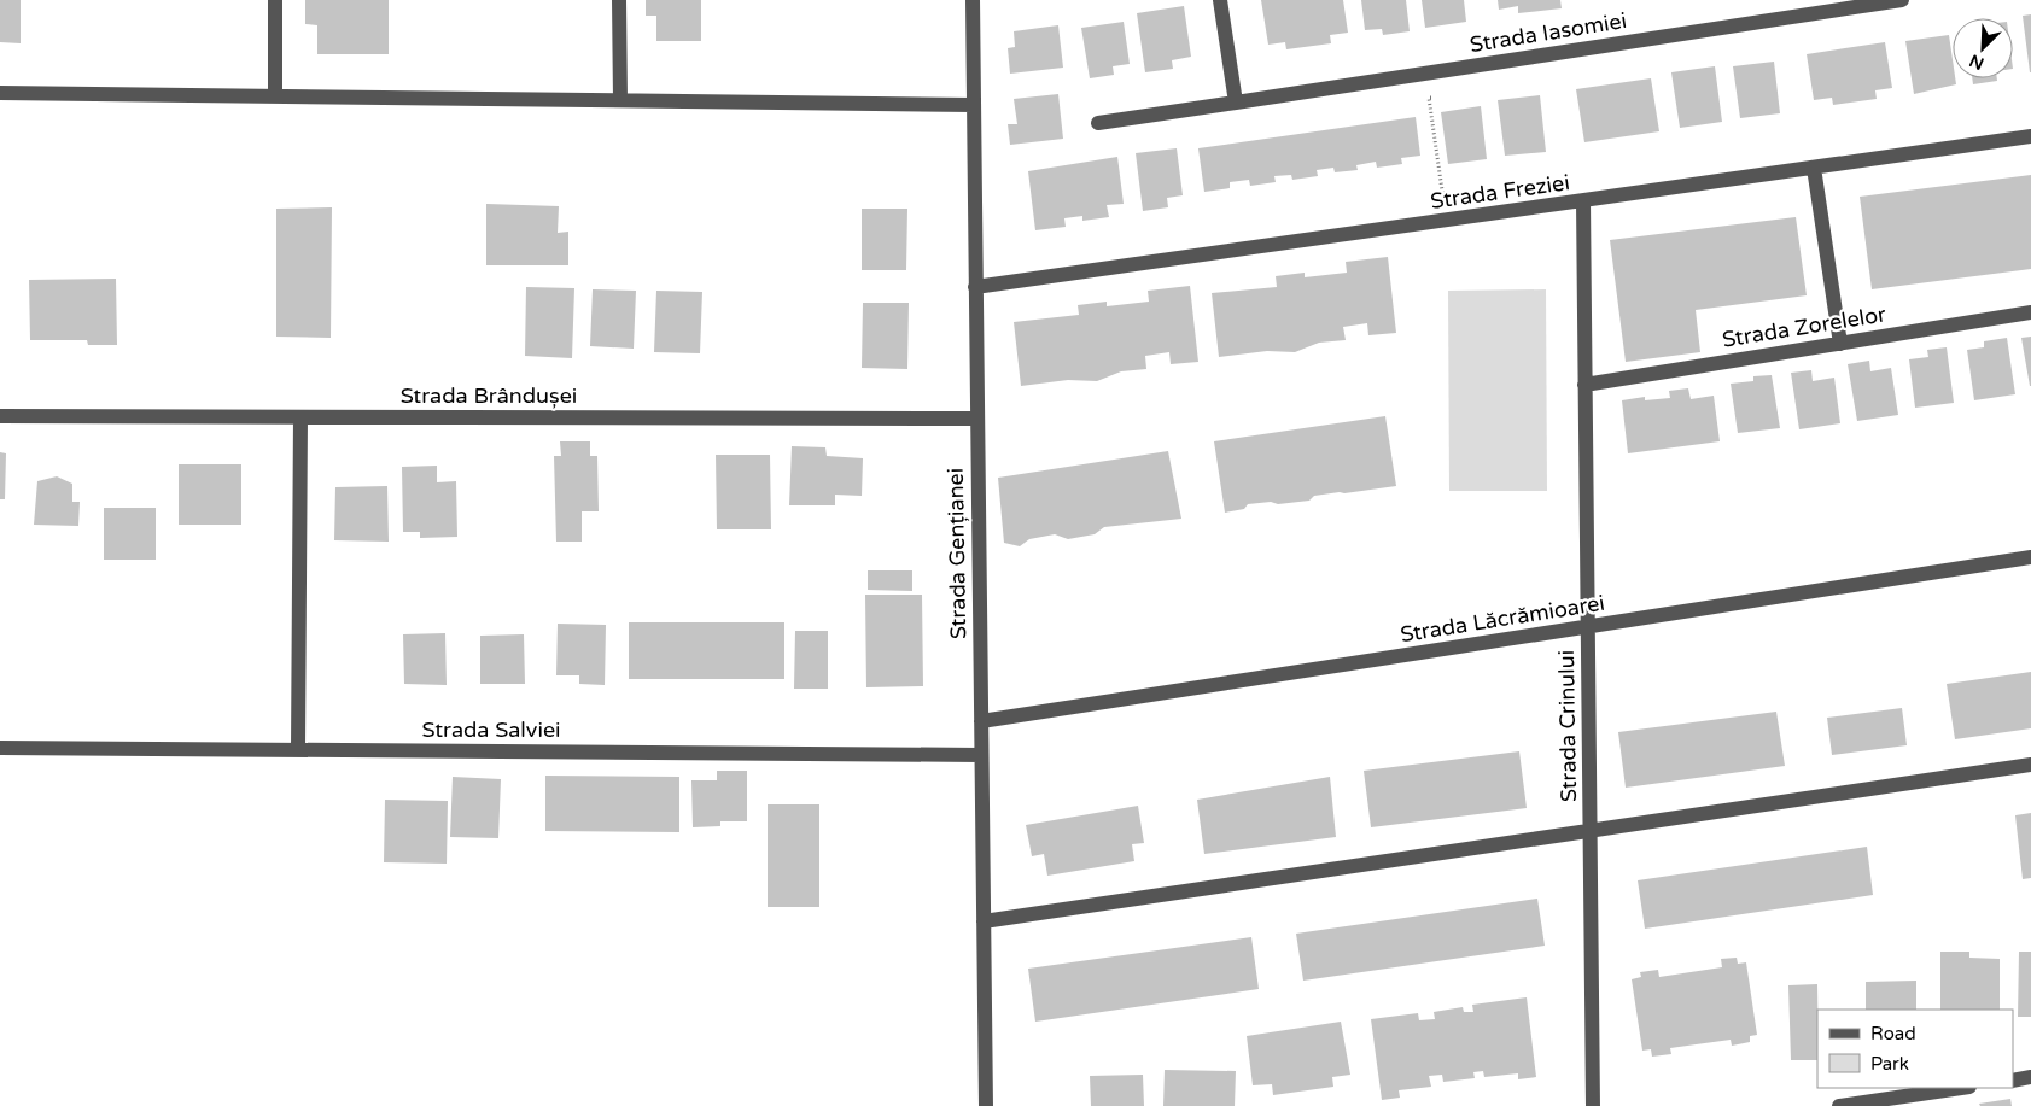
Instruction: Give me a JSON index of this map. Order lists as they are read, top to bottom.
{
  "streets": {
    "street": [
      "Strada Iasomiei",
      "Strada Freziei",
      "Strada Zorelelor",
      "Strada Brândușei",
      "Strada Gențianei",
      "Strada Lăcrămioarei",
      "Strada Crinului",
      "Strada Salviei"
    ]
  },
  "crossings": [
    ["Strada Freziei", "Strada Gențianei"],
    ["Strada Freziei", "Strada Crinului"],
    ["Strada Zorelelor", "Strada Crinului"],
    ["Strada Brândușei", "Strada Gențianei"],
    ["Strada Gențianei", "Strada Lăcrămioarei"],
    ["Strada Gențianei", "Strada Salviei"],
    ["Strada Lăcrămioarei", "Strada Crinului"]
  ],
  "legend": ["Road", "Park"],
  "north": "bottom left"
}
